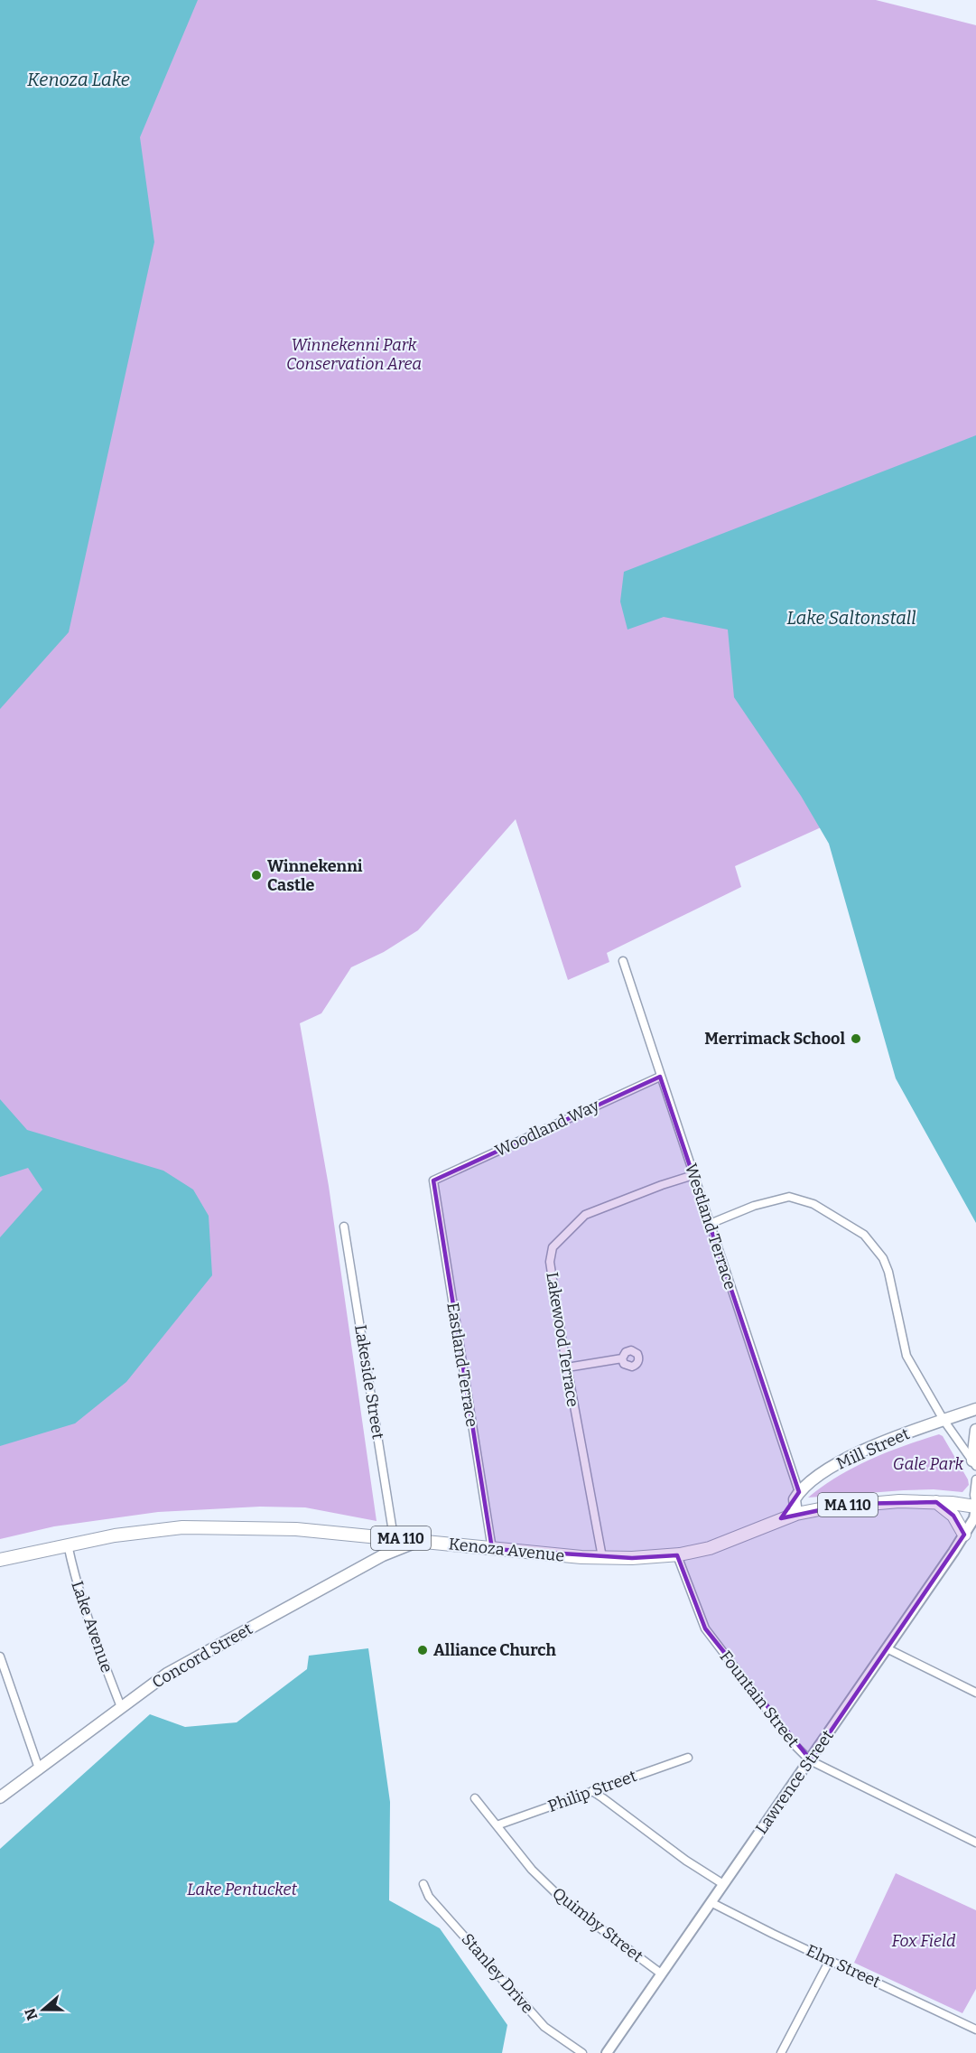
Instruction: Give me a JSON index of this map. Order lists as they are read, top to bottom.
{
  "streets": {
    "main road": [
      "Mill Street",
      "MA 110",
      "Kenoza Avenue",
      "Concord Street"
    ],
    "street": [
      "Woodland Way",
      "Westland Terrace",
      "Lakewood Terrace",
      "Eastland Terrace",
      "Lakeside Street",
      "Lake Avenue",
      "Fountain Street",
      "Lawrence Street",
      "Philip Street",
      "Quimby Street",
      "Elm Street",
      "Stanley Drive"
    ]
  },
  "crossings": [
    ["Woodland Way", "Westland Terrace"],
    ["Woodland Way", "Eastland Terrace"],
    ["Westland Terrace", "Lakewood Terrace"],
    ["Westland Terrace", "Mill Street"],
    ["Lakewood Terrace", "Kenoza Avenue"],
    ["Eastland Terrace", "Kenoza Avenue"],
    ["Lakeside Street", "Kenoza Avenue"],
    ["Kenoza Avenue", "Lake Avenue"],
    ["Kenoza Avenue", "Concord Street"],
    ["Kenoza Avenue", "Fountain Street"],
    ["Kenoza Avenue", "Lawrence Street"],
    ["Lake Avenue", "Concord Street"],
    ["Fountain Street", "Lawrence Street"],
    ["Lawrence Street", "Quimby Street"],
    ["Lawrence Street", "Elm Street"],
    ["Philip Street", "Quimby Street"]
  ],
  "water": ["Kenoza Lake", "Lake Saltonstall"],
  "parks": [
    "Winnekenni Park Conservation Area",
    "Gale Park",
    "Lake Pentucket",
    "Fox Field"
  ],
  "places": ["Winnekenni Castle", "Merrimack School", "Alliance Church"],
  "north": "left"
}
